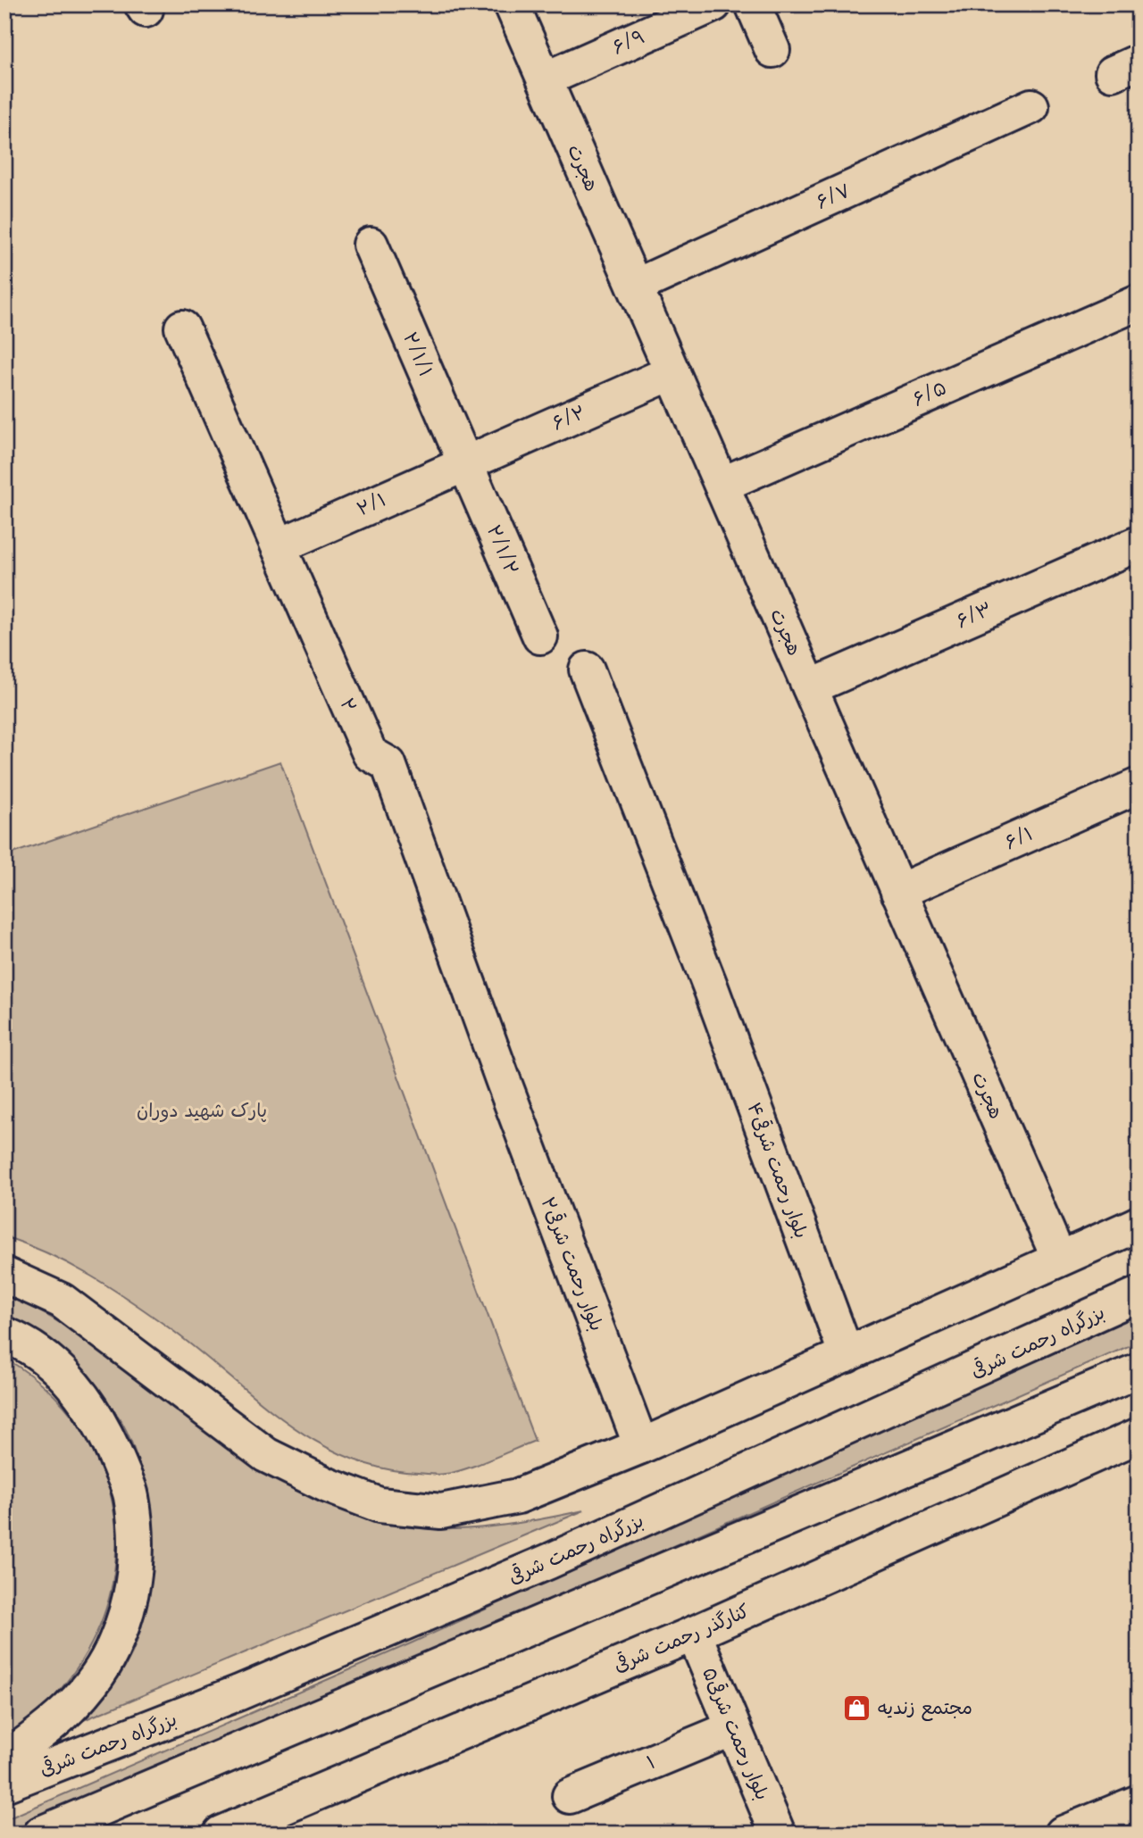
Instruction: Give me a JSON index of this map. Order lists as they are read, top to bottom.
{
  "streets": {
    "main road": [
      "۶/۹",
      "هجرت",
      "۶/۷",
      "۲/۱/۱",
      "۶/۵",
      "۶/۲",
      "۲/۱",
      "۲/۱/۲",
      "۶/۳",
      "۲",
      "۶/۱",
      "بلوار رحمت شرقی۴",
      "بلوار رحمت شرقی۲",
      "بزرگراه رحمت شرقی",
      "کنارگذر رحمت شرقی",
      "۵بلوار رحمت شرقی",
      "۱"
    ]
  },
  "crossings": [
    ["۶/۹", "هجرت"],
    ["هجرت", "۶/۷"],
    ["هجرت", "۶/۵"],
    ["هجرت", "۶/۲"],
    ["هجرت", "۶/۳"],
    ["هجرت", "۶/۱"],
    ["۲/۱/۱", "۶/۲"],
    ["۲/۱/۱", "۲/۱"],
    ["۲/۱/۱", "۲/۱/۲"],
    ["۶/۲", "۲/۱"],
    ["۶/۲", "۲/۱/۲"],
    ["۲/۱", "۲/۱/۲"],
    ["۲/۱", "۲"],
    ["۲", "بلوار رحمت شرقی۲"],
    ["کنارگذر رحمت شرقی", "۵بلوار رحمت شرقی"],
    ["۵بلوار رحمت شرقی", "۱"]
  ],
  "parks": ["پارک شهید دوران"],
  "places": {
    "shop": ["مجتمع زندیه"]
  }
}
